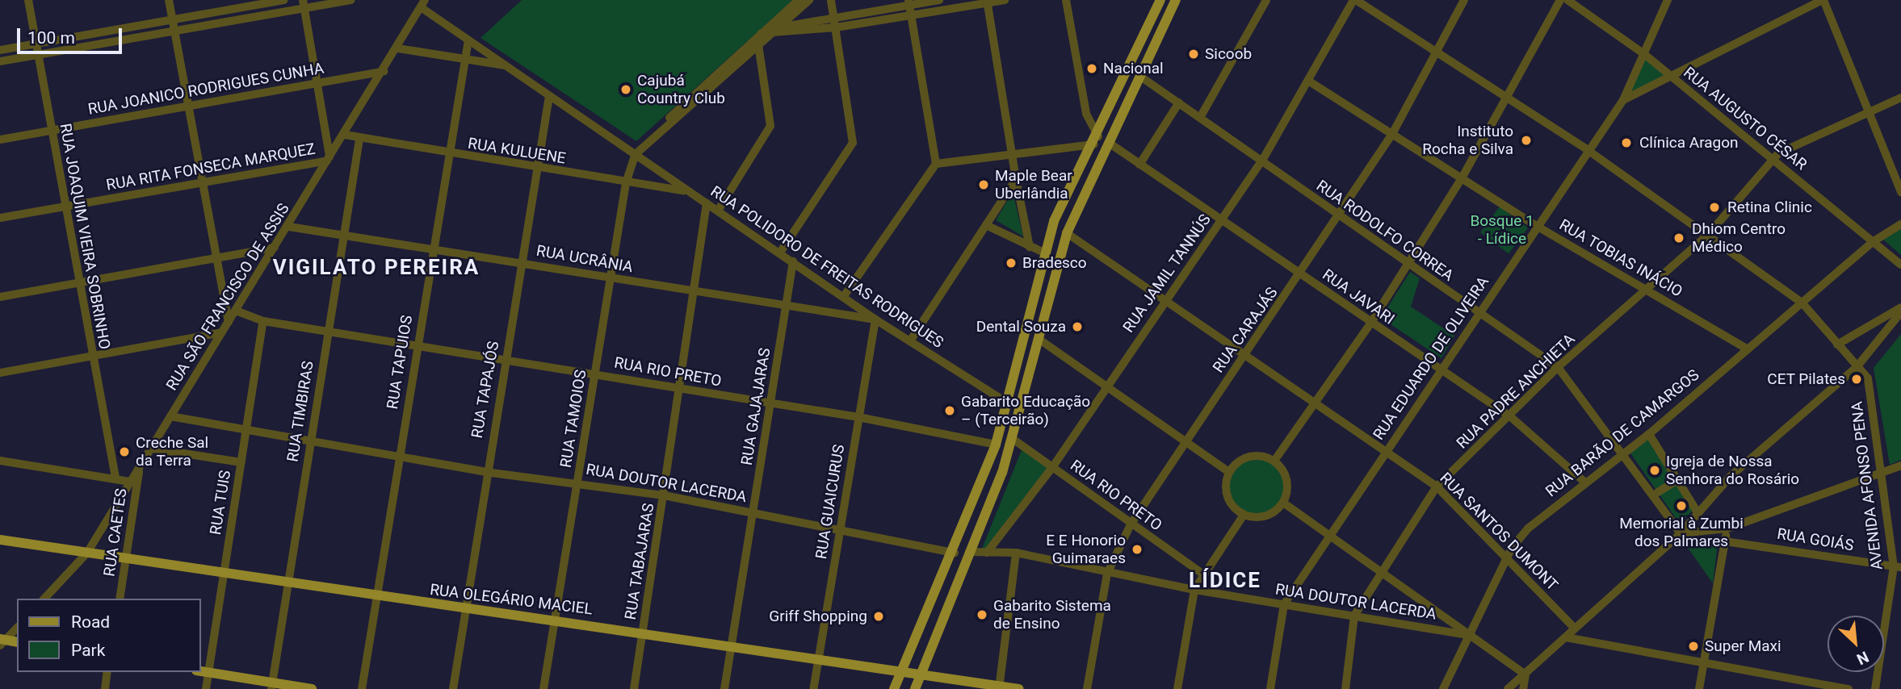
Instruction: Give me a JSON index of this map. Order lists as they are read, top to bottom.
{
  "streets": {
    "main road": ["RUA OLEGÁRIO MACIEL"],
    "street": [
      "RUA JOANICO RODRIGUES CUNHA",
      "RUA AUGUSTO CÉSAR",
      "RUA KULUENE",
      "RUA RITA FONSECA MARQUEZ",
      "RUA RODOLFO CORREA",
      "RUA JOAQUIM VIEIRA SOBRINHO",
      "RUA TOBIAS INÁCIO",
      "RUA UCRÂNIA",
      "RUA POLIDORO DE FREITAS RODRIGUES",
      "RUA JAMIL TANNÚS",
      "RUA SÃO FRANCISCO DE ASSIS",
      "RUA JAVARI",
      "RUA CARAJÁS",
      "RUA EDUARDO DE OLIVEIRA",
      "RUA TAPUIOS",
      "RUA RIO PRETO",
      "RUA TAPAJÓS",
      "RUA PADRE ANCHIETA",
      "RUA GAJAJARAS",
      "RUA TIMBIRAS",
      "RUA TAMOIOS",
      "RUA BARÃO DE CAMARGOS",
      "RUA DOUTOR LACERDA",
      "AVENIDA AFONSO PENA",
      "RUA GUAICURUS",
      "RUA TUIS",
      "RUA SANTOS DUMONT",
      "RUA CAETES",
      "RUA GOIÁS",
      "RUA TABAJARAS"
    ]
  },
  "crossings": [
    ["RUA JOANICO RODRIGUES CUNHA", "RUA JOAQUIM VIEIRA SOBRINHO"],
    ["RUA JOANICO RODRIGUES CUNHA", "RUA SÃO FRANCISCO DE ASSIS"],
    ["RUA AUGUSTO CÉSAR", "RUA EDUARDO DE OLIVEIRA"],
    ["RUA AUGUSTO CÉSAR", "RUA PADRE ANCHIETA"],
    ["RUA AUGUSTO CÉSAR", "RUA BARÃO DE CAMARGOS"],
    ["RUA KULUENE", "RUA POLIDORO DE FREITAS RODRIGUES"],
    ["RUA KULUENE", "RUA SÃO FRANCISCO DE ASSIS"],
    ["RUA KULUENE", "RUA TAPUIOS"],
    ["RUA KULUENE", "RUA TAPAJÓS"],
    ["RUA KULUENE", "RUA TIMBIRAS"],
    ["RUA KULUENE", "RUA TAMOIOS"],
    ["RUA RITA FONSECA MARQUEZ", "RUA JOAQUIM VIEIRA SOBRINHO"],
    ["RUA RITA FONSECA MARQUEZ", "RUA SÃO FRANCISCO DE ASSIS"],
    ["RUA RODOLFO CORREA", "RUA JAMIL TANNÚS"],
    ["RUA RODOLFO CORREA", "RUA CARAJÁS"],
    ["RUA RODOLFO CORREA", "RUA EDUARDO DE OLIVEIRA"],
    ["RUA RODOLFO CORREA", "RUA PADRE ANCHIETA"],
    ["RUA RODOLFO CORREA", "RUA BARÃO DE CAMARGOS"],
    ["RUA TOBIAS INÁCIO", "RUA JAMIL TANNÚS"],
    ["RUA TOBIAS INÁCIO", "RUA CARAJÁS"],
    ["RUA TOBIAS INÁCIO", "RUA EDUARDO DE OLIVEIRA"],
    ["RUA TOBIAS INÁCIO", "RUA PADRE ANCHIETA"],
    ["RUA TOBIAS INÁCIO", "RUA BARÃO DE CAMARGOS"],
    ["RUA UCRÂNIA", "RUA POLIDORO DE FREITAS RODRIGUES"],
    ["RUA UCRÂNIA", "RUA SÃO FRANCISCO DE ASSIS"],
    ["RUA UCRÂNIA", "RUA TAPUIOS"],
    ["RUA UCRÂNIA", "RUA TAPAJÓS"],
    ["RUA UCRÂNIA", "RUA GAJAJARAS"],
    ["RUA UCRÂNIA", "RUA TIMBIRAS"],
    ["RUA UCRÂNIA", "RUA TAMOIOS"],
    ["RUA UCRÂNIA", "RUA GUAICURUS"],
    ["RUA UCRÂNIA", "RUA TABAJARAS"],
    ["RUA POLIDORO DE FREITAS RODRIGUES", "RUA SÃO FRANCISCO DE ASSIS"],
    ["RUA POLIDORO DE FREITAS RODRIGUES", "RUA TAPUIOS"],
    ["RUA POLIDORO DE FREITAS RODRIGUES", "RUA TAPAJÓS"],
    ["RUA POLIDORO DE FREITAS RODRIGUES", "RUA GAJAJARAS"],
    ["RUA POLIDORO DE FREITAS RODRIGUES", "RUA TAMOIOS"],
    ["RUA POLIDORO DE FREITAS RODRIGUES", "RUA GUAICURUS"],
    ["RUA POLIDORO DE FREITAS RODRIGUES", "RUA TABAJARAS"],
    ["RUA JAMIL TANNÚS", "RUA JAVARI"],
    ["RUA JAMIL TANNÚS", "RUA RIO PRETO"],
    ["RUA JAMIL TANNÚS", "RUA DOUTOR LACERDA"],
    ["RUA JAMIL TANNÚS", "RUA SANTOS DUMONT"],
    ["RUA SÃO FRANCISCO DE ASSIS", "RUA RIO PRETO"],
    ["RUA SÃO FRANCISCO DE ASSIS", "RUA DOUTOR LACERDA"],
    ["RUA SÃO FRANCISCO DE ASSIS", "RUA CAETES"],
    ["RUA SÃO FRANCISCO DE ASSIS", "RUA OLEGÁRIO MACIEL"],
    ["RUA JAVARI", "RUA CARAJÁS"],
    ["RUA JAVARI", "RUA EDUARDO DE OLIVEIRA"],
    ["RUA JAVARI", "RUA PADRE ANCHIETA"],
    ["RUA JAVARI", "RUA BARÃO DE CAMARGOS"],
    ["RUA CARAJÁS", "RUA RIO PRETO"],
    ["RUA CARAJÁS", "RUA DOUTOR LACERDA"],
    ["RUA CARAJÁS", "RUA SANTOS DUMONT"],
    ["RUA EDUARDO DE OLIVEIRA", "RUA DOUTOR LACERDA"],
    ["RUA EDUARDO DE OLIVEIRA", "RUA SANTOS DUMONT"],
    ["RUA TAPUIOS", "RUA RIO PRETO"],
    ["RUA TAPUIOS", "RUA DOUTOR LACERDA"],
    ["RUA TAPUIOS", "RUA OLEGÁRIO MACIEL"],
    ["RUA RIO PRETO", "RUA TAPAJÓS"],
    ["RUA RIO PRETO", "RUA GAJAJARAS"],
    ["RUA RIO PRETO", "RUA TIMBIRAS"],
    ["RUA RIO PRETO", "RUA TAMOIOS"],
    ["RUA RIO PRETO", "RUA GUAICURUS"],
    ["RUA RIO PRETO", "RUA TUIS"],
    ["RUA RIO PRETO", "RUA TABAJARAS"],
    ["RUA TAPAJÓS", "RUA DOUTOR LACERDA"],
    ["RUA TAPAJÓS", "RUA OLEGÁRIO MACIEL"],
    ["RUA PADRE ANCHIETA", "RUA DOUTOR LACERDA"],
    ["RUA PADRE ANCHIETA", "RUA SANTOS DUMONT"],
    ["RUA GAJAJARAS", "RUA DOUTOR LACERDA"],
    ["RUA GAJAJARAS", "RUA OLEGÁRIO MACIEL"],
    ["RUA TIMBIRAS", "RUA DOUTOR LACERDA"],
    ["RUA TIMBIRAS", "RUA OLEGÁRIO MACIEL"],
    ["RUA TAMOIOS", "RUA DOUTOR LACERDA"],
    ["RUA TAMOIOS", "RUA OLEGÁRIO MACIEL"],
    ["RUA BARÃO DE CAMARGOS", "RUA DOUTOR LACERDA"],
    ["RUA BARÃO DE CAMARGOS", "RUA SANTOS DUMONT"],
    ["RUA DOUTOR LACERDA", "RUA GUAICURUS"],
    ["RUA DOUTOR LACERDA", "RUA TUIS"],
    ["RUA DOUTOR LACERDA", "RUA TABAJARAS"],
    ["AVENIDA AFONSO PENA", "RUA GOIÁS"],
    ["RUA GUAICURUS", "RUA OLEGÁRIO MACIEL"],
    ["RUA TUIS", "RUA OLEGÁRIO MACIEL"],
    ["RUA CAETES", "RUA OLEGÁRIO MACIEL"],
    ["RUA TABAJARAS", "RUA OLEGÁRIO MACIEL"]
  ],
  "districts": ["VIGILATO PEREIRA", "LÍDICE"],
  "parks": ["Bosque 1 - Lídice"],
  "places": [
    "Sicoob",
    "Nacional",
    "Cajubá Country Club",
    "Instituto Rocha e Silva",
    "Clínica Aragon",
    "Maple Bear Uberlândia",
    "Retina Clinic",
    "Dhiom Centro Médico",
    "Bradesco",
    "Dental Souza",
    "CET Pilates",
    "Gabarito Educação – (Terceirão)",
    "Creche Sal da Terra",
    "Igreja de Nossa Senhora do Rosário",
    "Memorial à Zumbi dos Palmares",
    "E E Honorio Guimaraes",
    "Gabarito Sistema de Ensino",
    "Griff Shopping",
    "Super Maxi"
  ],
  "legend": ["Road", "Park"],
  "scale_bar": "100 m",
  "north": "bottom right"
}
